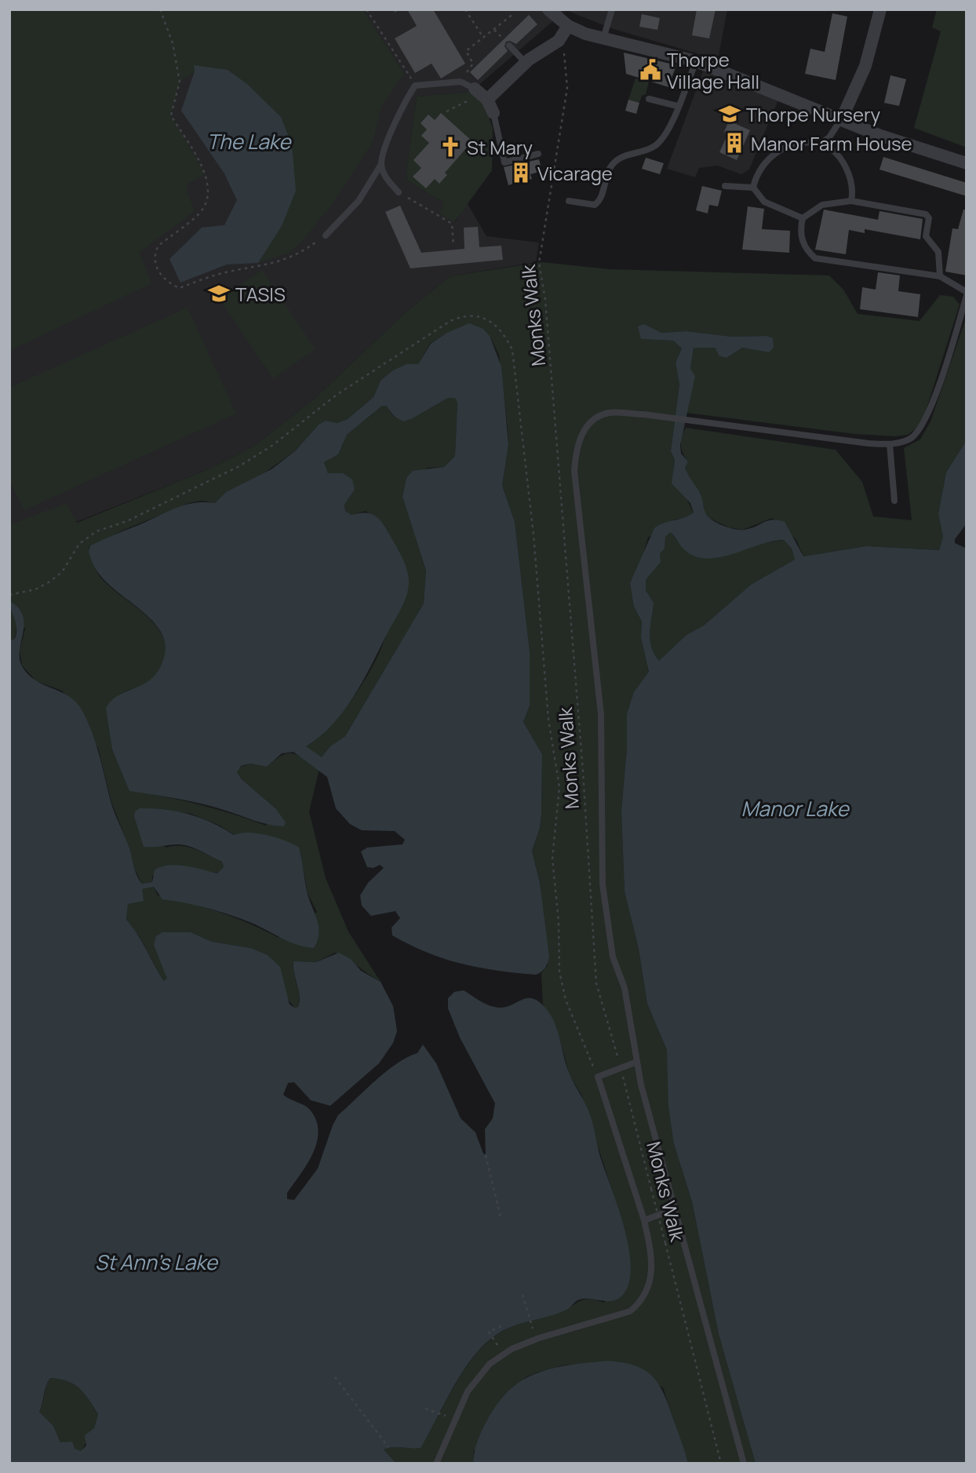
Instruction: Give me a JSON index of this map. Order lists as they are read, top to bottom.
{
  "streets": {
    "path": ["Monks Walk"]
  },
  "water": ["The Lake", "Manor Lake", "St Ann's Lake"],
  "places": {
    "public building": ["Thorpe Village Hall"],
    "school or university": ["Thorpe Nursery", "TASIS"],
    "building": ["Manor Farm House", "Vicarage"],
    "church": ["St Mary"]
  }
}
